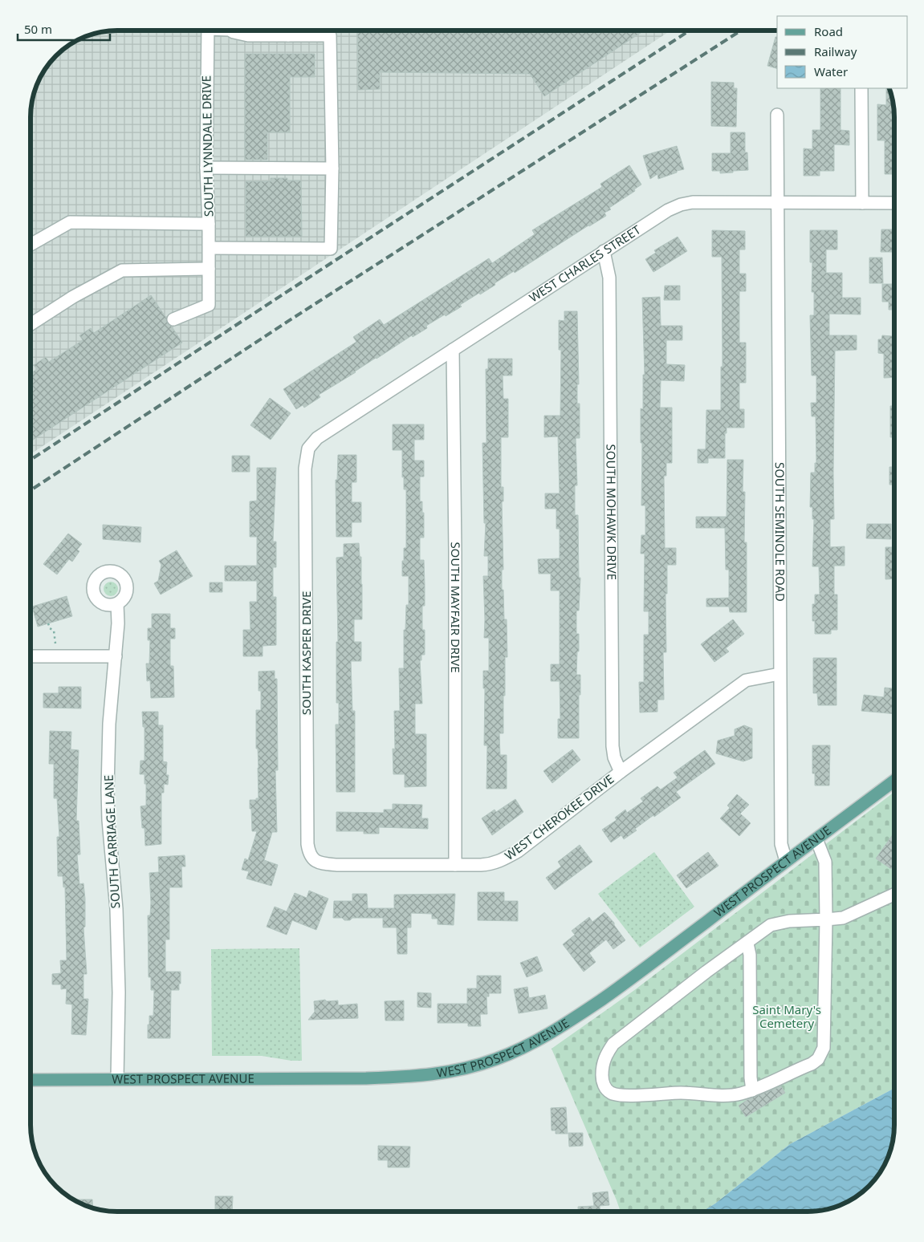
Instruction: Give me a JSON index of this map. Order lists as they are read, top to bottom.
{
  "streets": {
    "main road": ["WEST PROSPECT AVENUE"],
    "street": [
      "SOUTH LYNNDALE DRIVE",
      "WEST CHARLES STREET",
      "SOUTH MOHAWK DRIVE",
      "SOUTH SEMINOLE ROAD",
      "SOUTH MAYFAIR DRIVE",
      "SOUTH KASPER DRIVE",
      "WEST CHEROKEE DRIVE",
      "SOUTH CARRIAGE LANE"
    ]
  },
  "crossings": [
    ["WEST CHARLES STREET", "SOUTH MOHAWK DRIVE"],
    ["WEST CHARLES STREET", "SOUTH SEMINOLE ROAD"],
    ["WEST CHARLES STREET", "SOUTH MAYFAIR DRIVE"],
    ["WEST CHARLES STREET", "SOUTH KASPER DRIVE"],
    ["SOUTH MOHAWK DRIVE", "WEST CHEROKEE DRIVE"],
    ["SOUTH SEMINOLE ROAD", "WEST CHEROKEE DRIVE"],
    ["SOUTH SEMINOLE ROAD", "WEST PROSPECT AVENUE"],
    ["SOUTH MAYFAIR DRIVE", "WEST CHEROKEE DRIVE"],
    ["SOUTH KASPER DRIVE", "WEST CHEROKEE DRIVE"],
    ["SOUTH CARRIAGE LANE", "WEST PROSPECT AVENUE"]
  ],
  "parks": ["Saint Mary's Cemetery"],
  "legend": ["Road", "Railway", "Water"],
  "scale_bar": "50 m"
}
